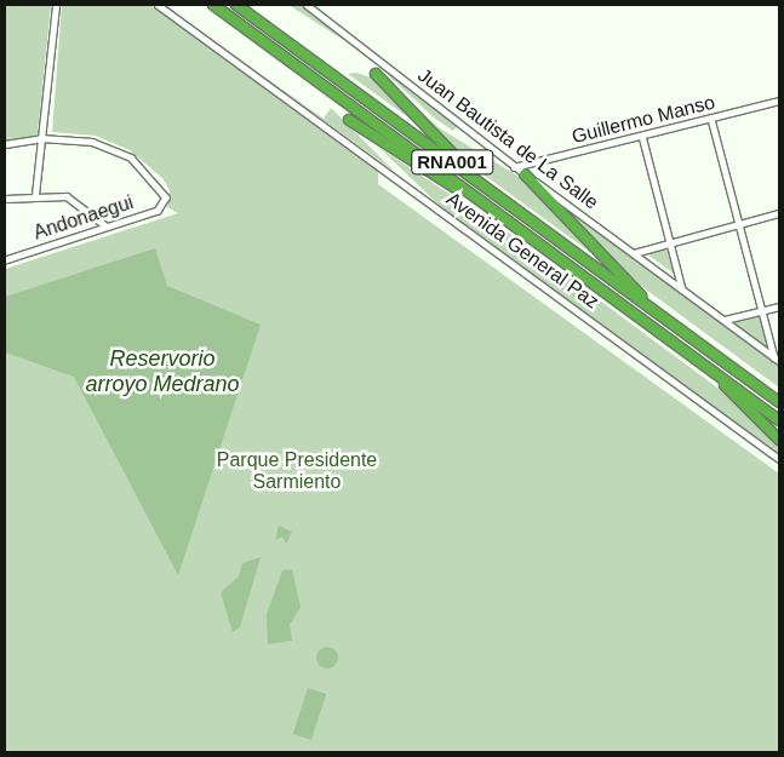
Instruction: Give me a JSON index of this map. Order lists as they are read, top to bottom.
{
  "streets": {
    "highway": ["RNA001", "Avenida General Paz"],
    "street": ["Guillermo Manso", "Juan Bautista de La Salle", "Andonaegui"]
  },
  "crossings": [
    ["Guillermo Manso", "Juan Bautista de La Salle"]
  ],
  "water": ["Reservorio arroyo Medrano"],
  "parks": ["Parque Presidente Sarmiento"]
}
